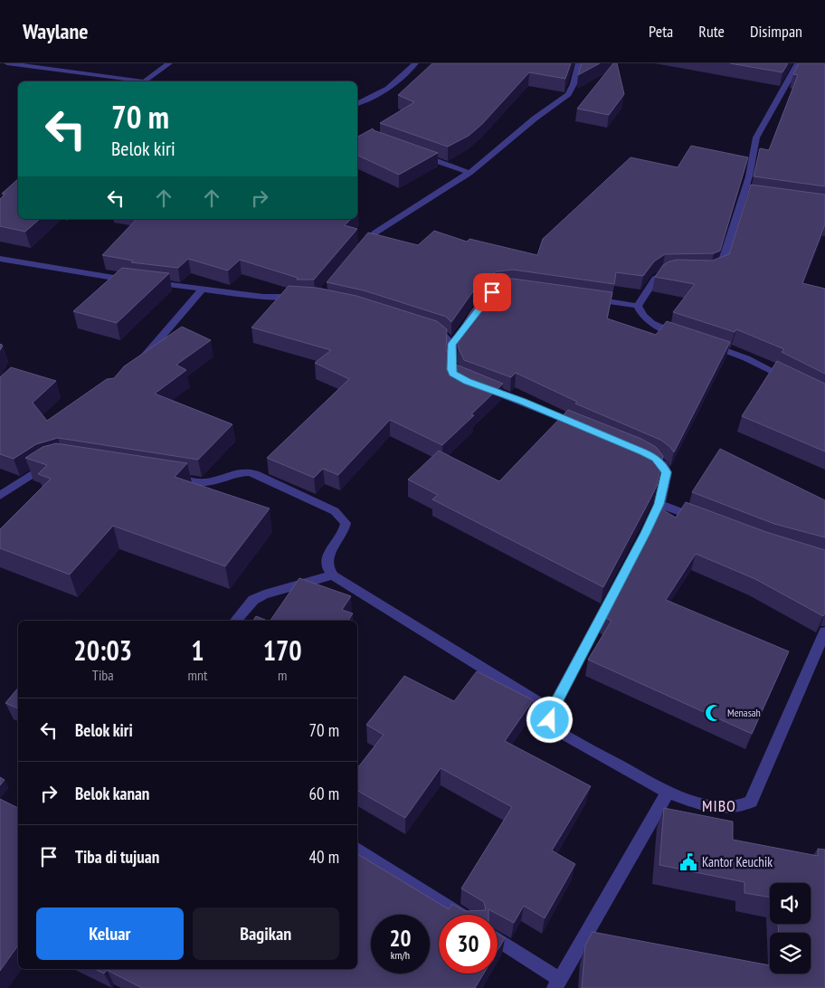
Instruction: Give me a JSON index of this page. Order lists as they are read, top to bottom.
{
  "districts": ["MIBO"],
  "places": {
    "mosque": ["Menasah"],
    "public building": ["Kantor Keuchik"]
  },
  "page": {
    "header": "Waylane",
    "nav": ["Peta", "Rute", "Disimpan"],
    "turn": ["70 m", "Belok kiri"],
    "eta": [
      "20:03",
      "Tiba",
      "1",
      "mnt",
      "170",
      "m"
    ],
    "list": [
      {
        "name": "Belok kiri",
        "value": "70 m"
      },
      {
        "name": "Belok kanan",
        "value": "60 m"
      },
      {
        "name": "Tiba di tujuan",
        "value": "40 m"
      }
    ],
    "buttons": ["Keluar", "Bagikan"],
    "speed": "20 km/h",
    "limit": "30"
  }
}
